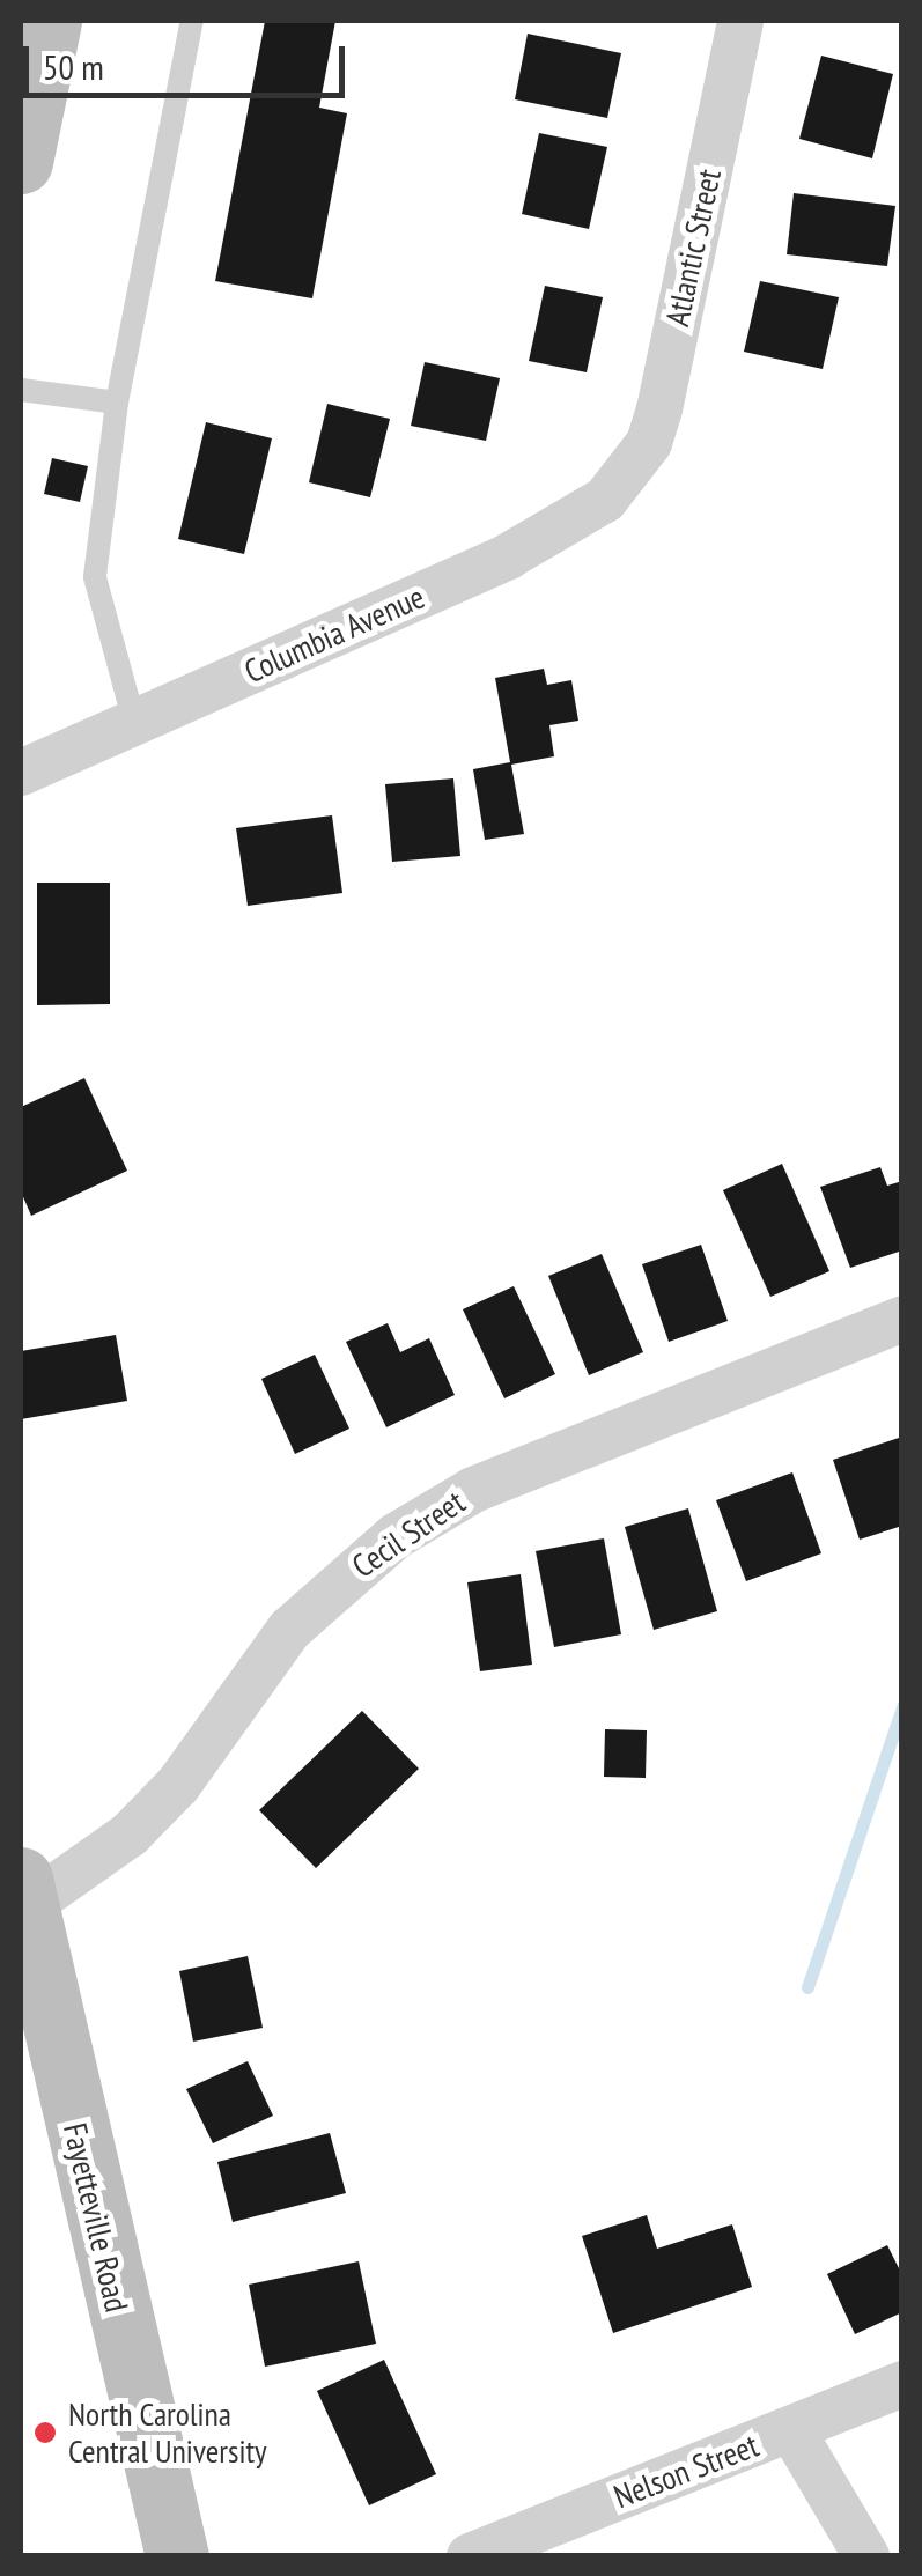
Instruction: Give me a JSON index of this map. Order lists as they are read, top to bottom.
{
  "streets": {
    "main road": ["Fayetteville Road"],
    "street": [
      "Atlantic Street",
      "Columbia Avenue",
      "Cecil Street",
      "Nelson Street"
    ]
  },
  "crossings": [
    ["Atlantic Street", "Columbia Avenue"],
    ["Cecil Street", "Fayetteville Road"]
  ],
  "places": ["North Carolina Central University"],
  "scale_bar": "50 m"
}
